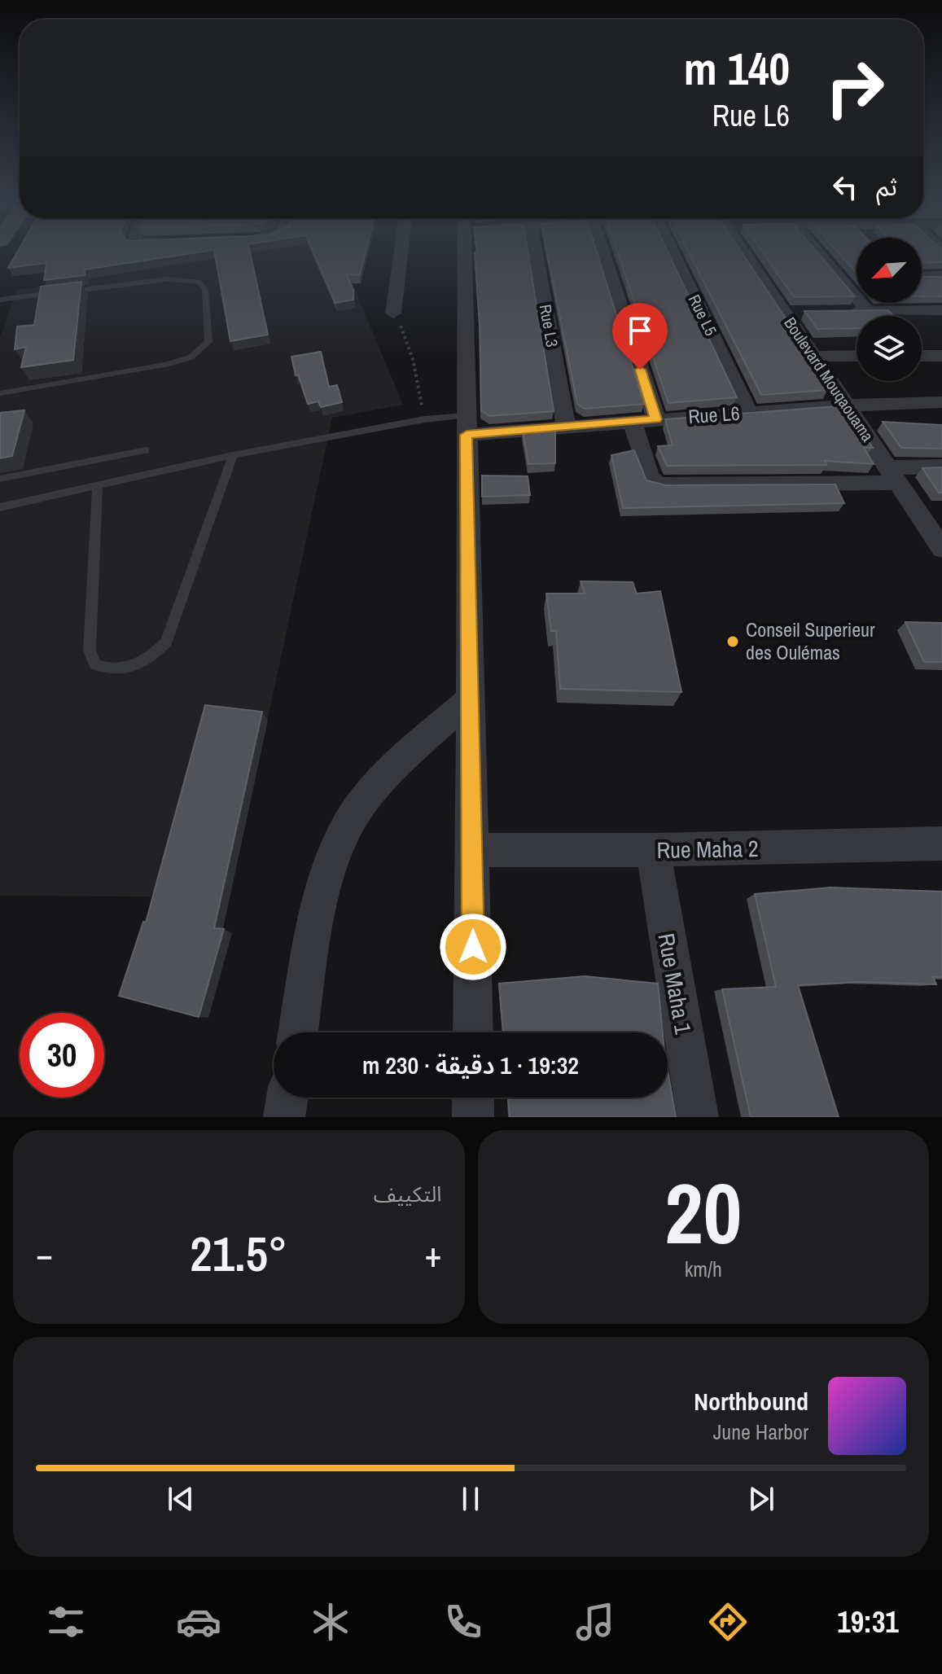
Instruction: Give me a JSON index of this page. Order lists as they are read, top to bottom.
{
  "streets": {
    "street": [
      "Rue L5",
      "Rue L3",
      "Boulevard Mouqaouama",
      "Rue L6",
      "Rue Maha 2",
      "Rue Maha 1"
    ]
  },
  "crossings": [
    ["Rue L5", "Rue L6"],
    ["Rue L3", "Rue L6"],
    ["Boulevard Mouqaouama", "Rue L6"],
    ["Rue Maha 2", "Rue Maha 1"]
  ],
  "places": ["Conseil Superieur des Oulémas"],
  "north": "bottom left",
  "page": {
    "turn": ["140 m", "Rue L6"],
    "then": "ثم",
    "limit": "30",
    "trip": "19:32 · 1 دقيقة · 230 m",
    "tile": [
      ["20", "km/h"],
      "التكييف"
    ],
    "heat": ["−", "21.5°", "+"],
    "song": ["Northbound", "June Harbor"],
    "tabs": "19:31"
  }
}
